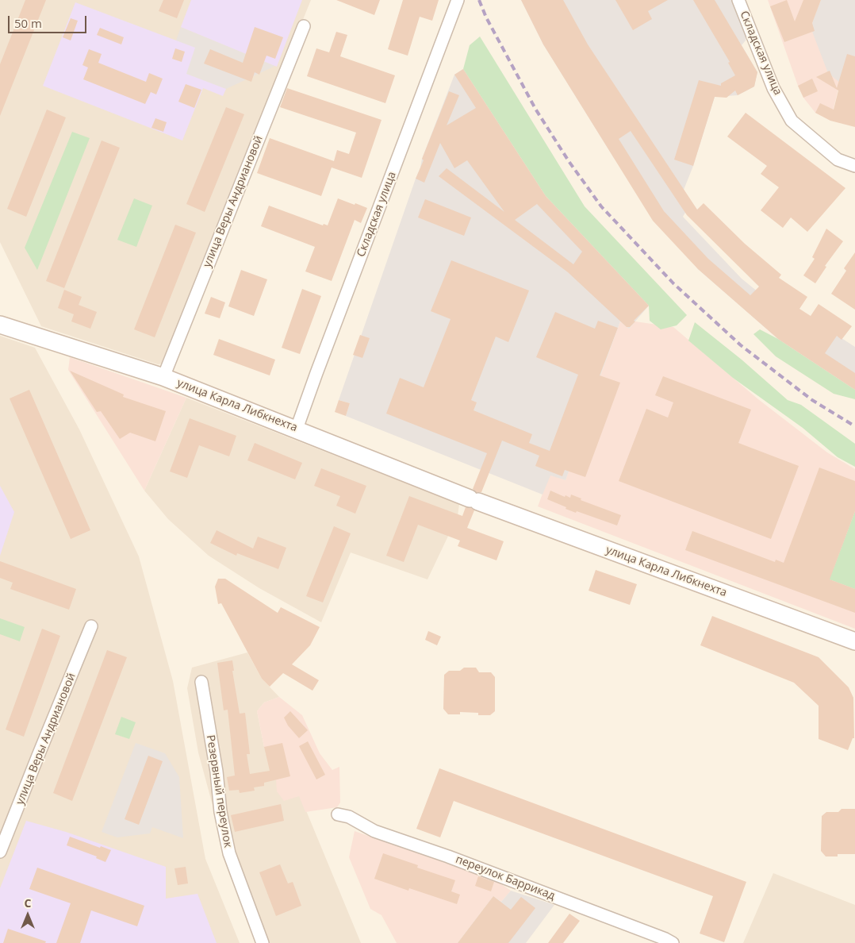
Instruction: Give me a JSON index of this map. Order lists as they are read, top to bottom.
{
  "streets": {
    "main road": ["улица Карла Либкнехта"],
    "street": [
      "Складская улица",
      "улица Веры Андриановой",
      "Резервный переулок",
      "переулок Баррикад"
    ]
  },
  "crossings": [
    ["Складская улица", "улица Карла Либкнехта"],
    ["улица Веры Андриановой", "улица Карла Либкнехта"]
  ],
  "scale_bar": "50 m",
  "north": "top"
}
